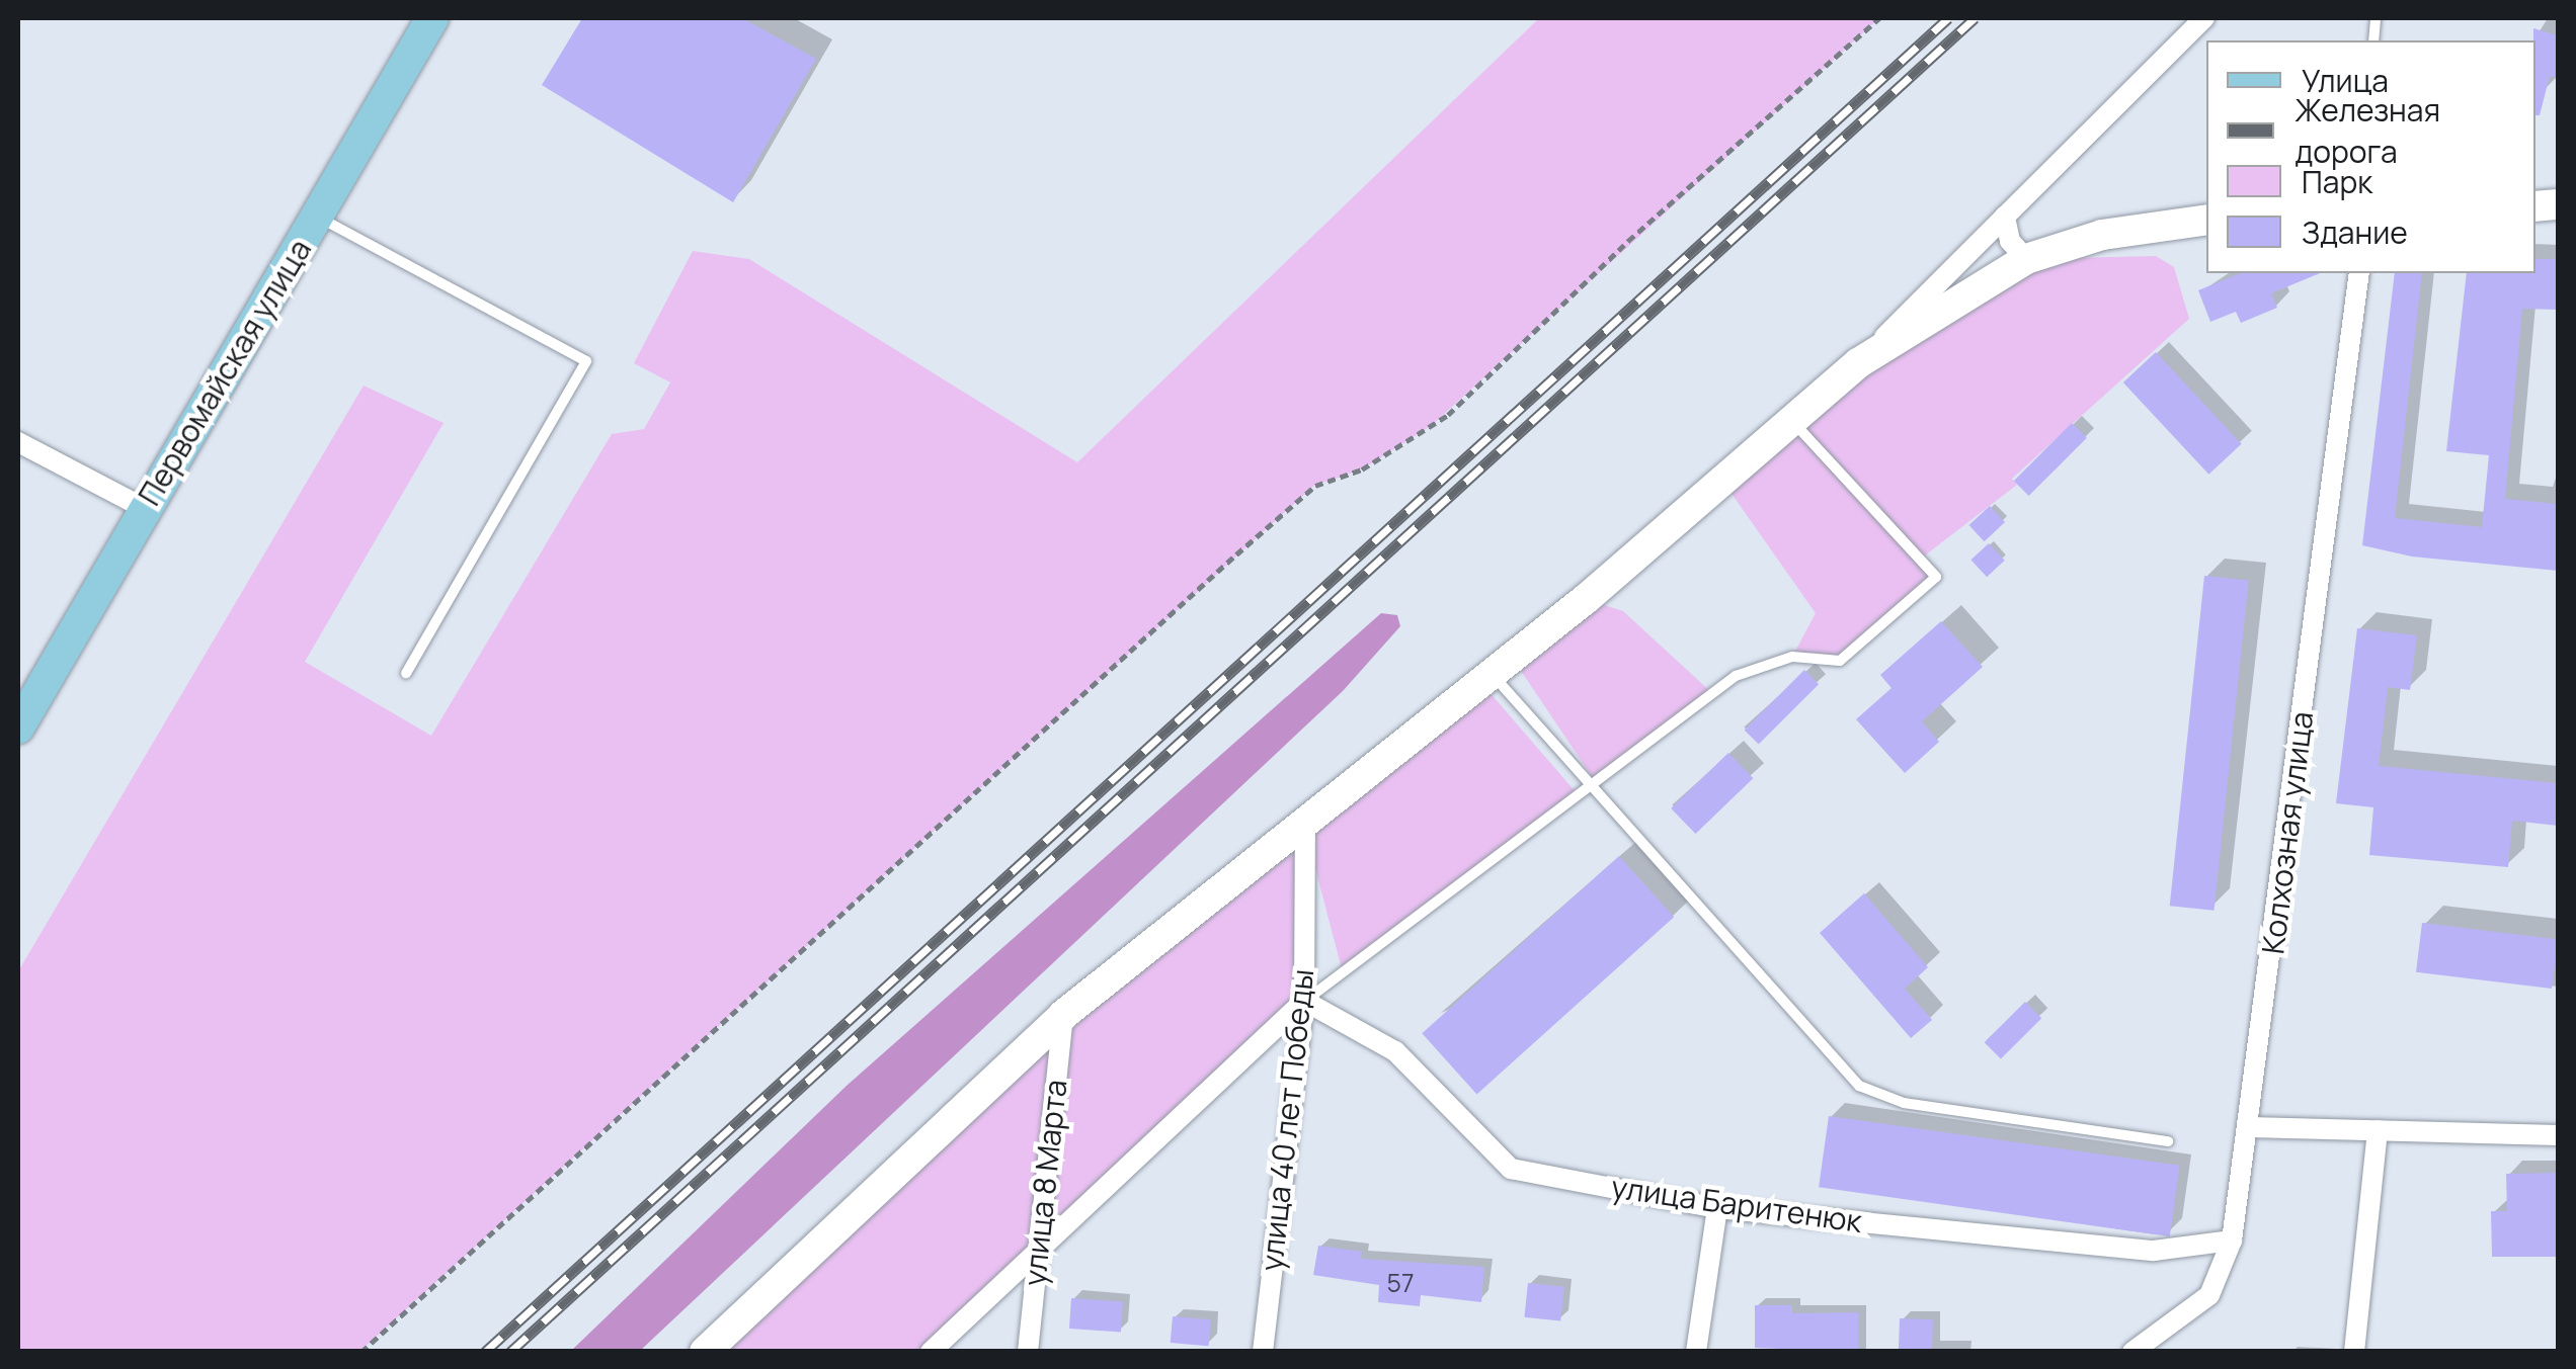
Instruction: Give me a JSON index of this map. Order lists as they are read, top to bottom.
{
  "streets": {
    "main road": ["Первомайская улица"],
    "street": [
      "Колхозная улица",
      "улица 40 лет Победы",
      "улица 8 Марта",
      "улица Баритенюк"
    ]
  },
  "crossings": [
    ["Колхозная улица", "улица Баритенюк"],
    ["улица 40 лет Победы", "улица Баритенюк"]
  ],
  "house_numbers": ["57"],
  "legend": [
    "Улица",
    "Железная дорога",
    "Парк",
    "Здание"
  ]
}
